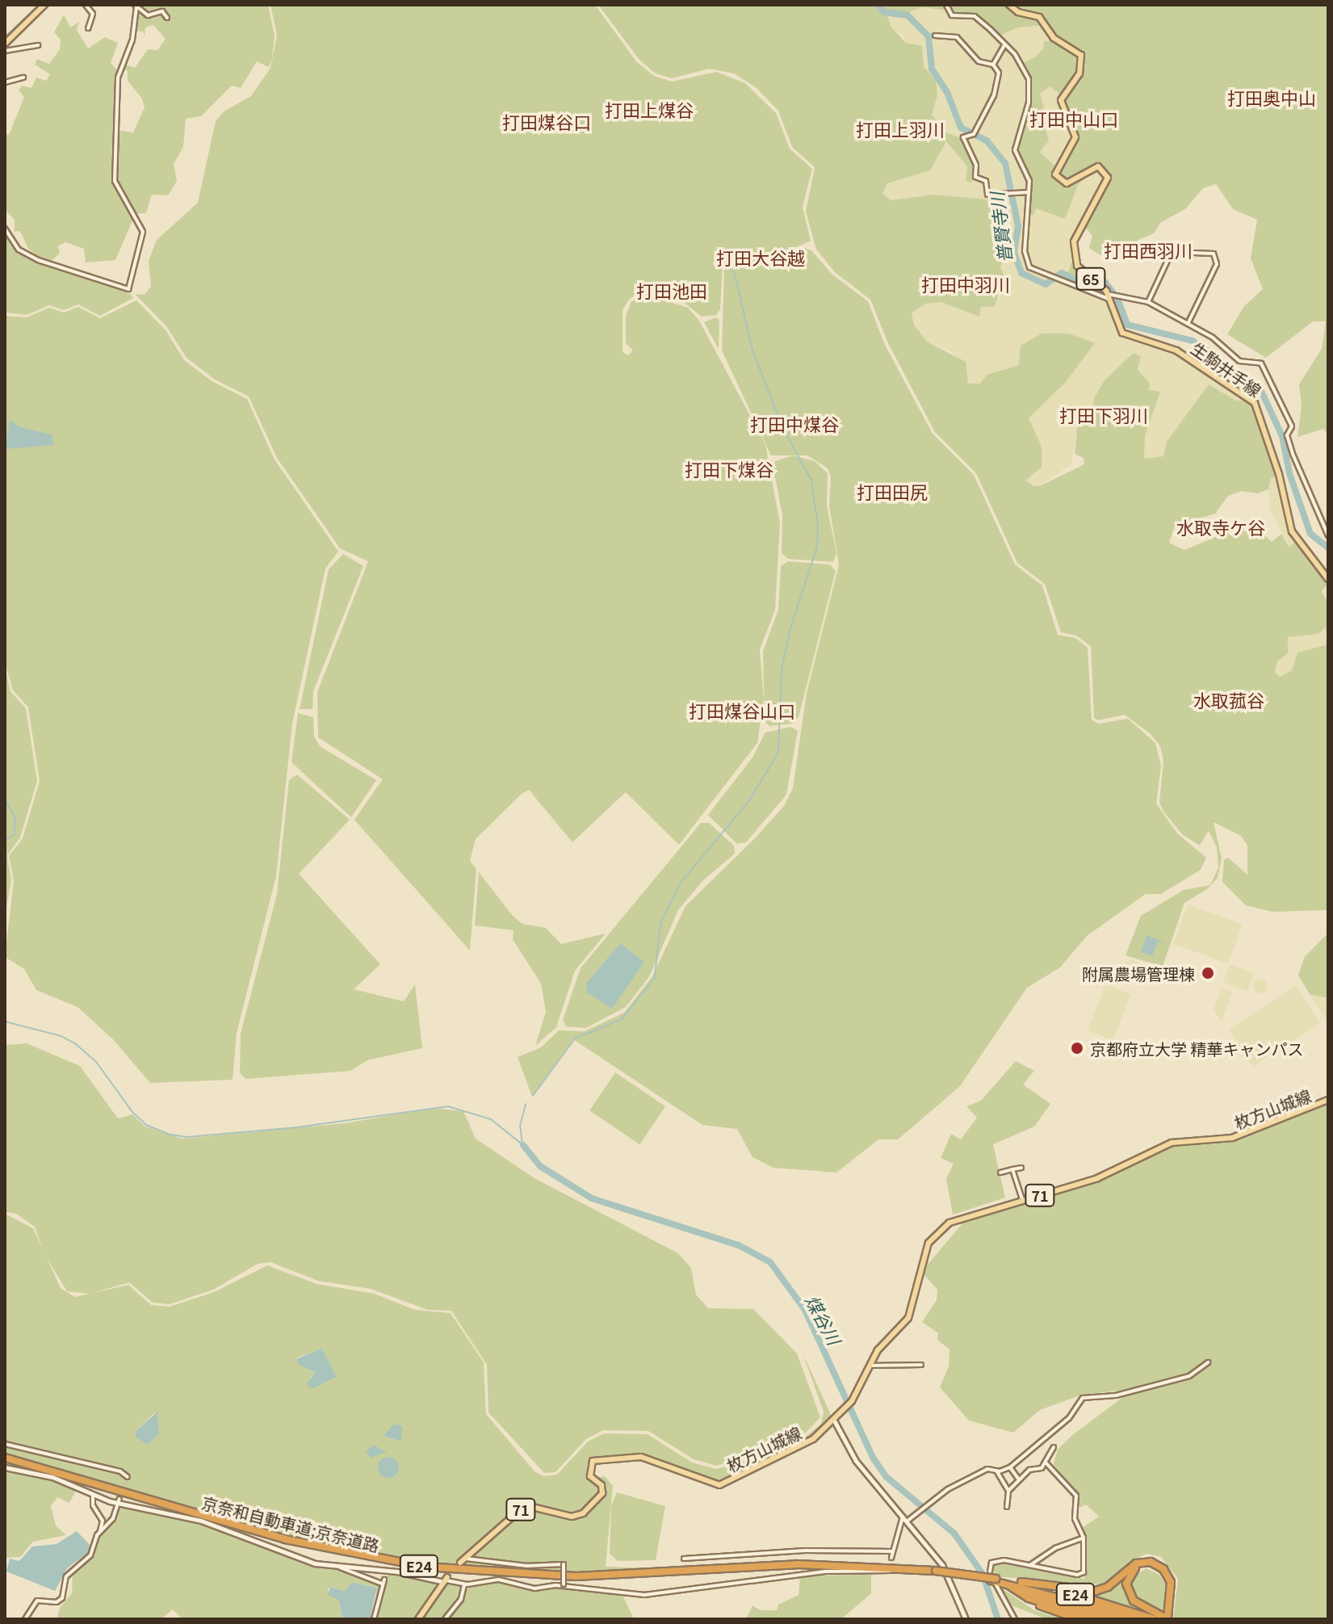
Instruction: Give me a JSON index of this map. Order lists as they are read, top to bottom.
{
  "streets": {
    "highway": ["京奈和自動車道;京奈道路", "E24"],
    "main road": [
      "65",
      "生駒井手線",
      "枚方山城線",
      "71"
    ]
  },
  "districts": [
    "打田奥中山",
    "打田上煤谷",
    "打田中山口",
    "打田煤谷口",
    "打田上羽川",
    "打田西羽川",
    "打田大谷越",
    "打田中羽川",
    "打田池田",
    "打田下羽川",
    "打田中煤谷",
    "打田下煤谷",
    "打田田尻",
    "水取寺ケ谷",
    "水取菰谷",
    "打田煤谷山口"
  ],
  "water": ["普賢寺川", "煤谷川"],
  "places": ["附属農場管理棟", "京都府立大学 精華キャンパス"]
}
